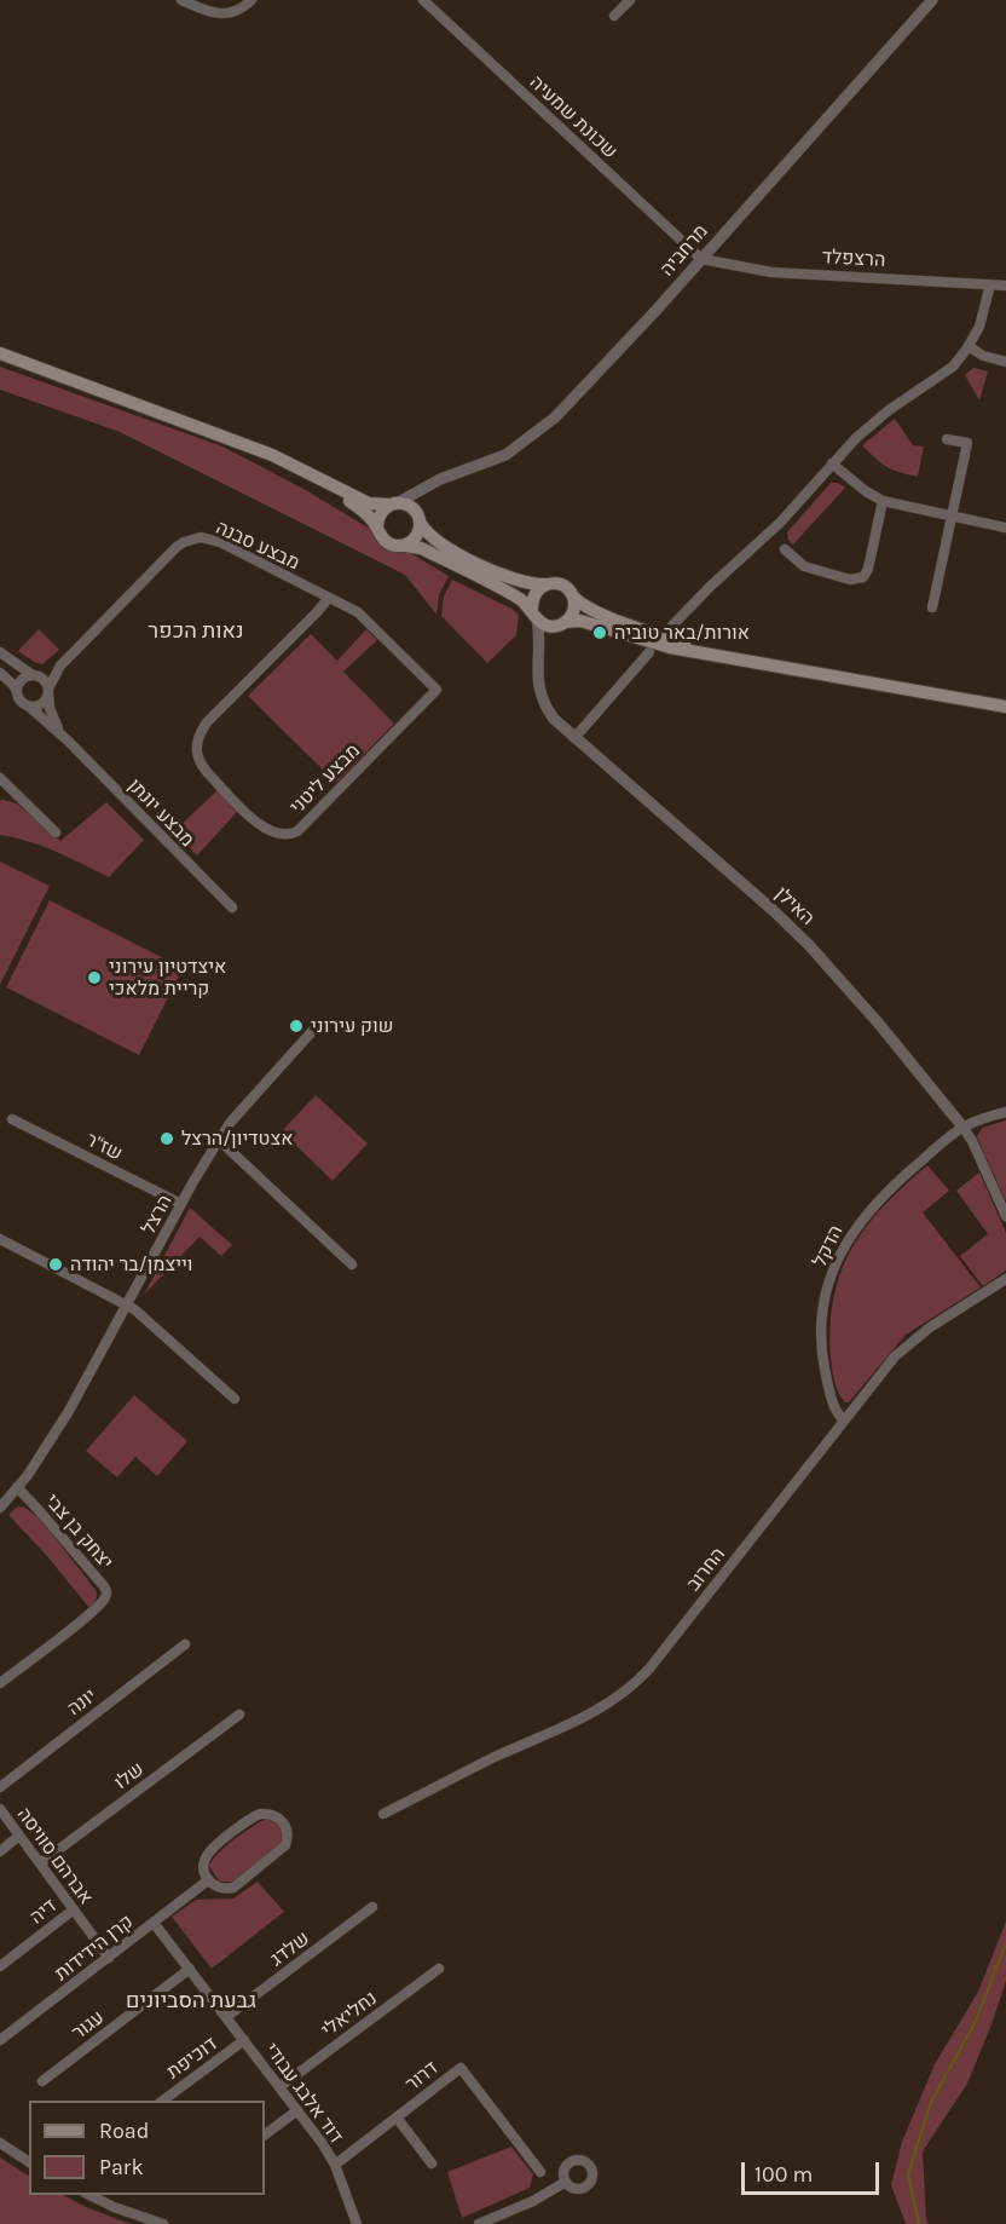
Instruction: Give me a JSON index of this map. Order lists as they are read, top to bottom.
{
  "streets": {
    "street": [
      "שכונת שמעיה",
      "מרחביה",
      "הרצפלד",
      "מבצע סבנה",
      "מבצע ליטני",
      "מבצע יונתן",
      "האילן",
      "שז\"ר",
      "הרצל",
      "הדקל",
      "יצחק בן צבי",
      "החרוב",
      "יונה",
      "שלו",
      "אברהם סוויסה",
      "דיה",
      "קרן הידידות",
      "שלדג",
      "נחליאלי",
      "עגור",
      "דוכיפת",
      "דרור",
      "דוד אלבג עבודי"
    ]
  },
  "crossings": [
    ["שכונת שמעיה", "מרחביה"],
    ["שכונת שמעיה", "הרצפלד"],
    ["מרחביה", "הרצפלד"],
    ["מבצע סבנה", "מבצע ליטני"],
    ["מבצע סבנה", "מבצע יונתן"],
    ["האילן", "הדקל"],
    ["שז\"ר", "הרצל"],
    ["הרצל", "יצחק בן צבי"],
    ["הדקל", "החרוב"],
    ["שלו", "אברהם סוויסה"],
    ["אברהם סוויסה", "דיה"],
    ["אברהם סוויסה", "קרן הידידות"],
    ["קרן הידידות", "דוד אלבג עבודי"],
    ["שלדג", "דוד אלבג עבודי"],
    ["נחליאלי", "דוד אלבג עבודי"],
    ["עגור", "דוד אלבג עבודי"],
    ["דוכיפת", "דוד אלבג עבודי"],
    ["דרור", "דוד אלבג עבודי"]
  ],
  "districts": ["נאות הכפר", "גבעת הסביונים"],
  "places": [
    "אורות/באר טוביה",
    "איצדטיון עירוני קריית מלאכי",
    "שוק עירוני",
    "אצטדיון/הרצל",
    "וייצמן/בר יהודה"
  ],
  "legend": ["Road", "Park"],
  "scale_bar": "100 m"
}
